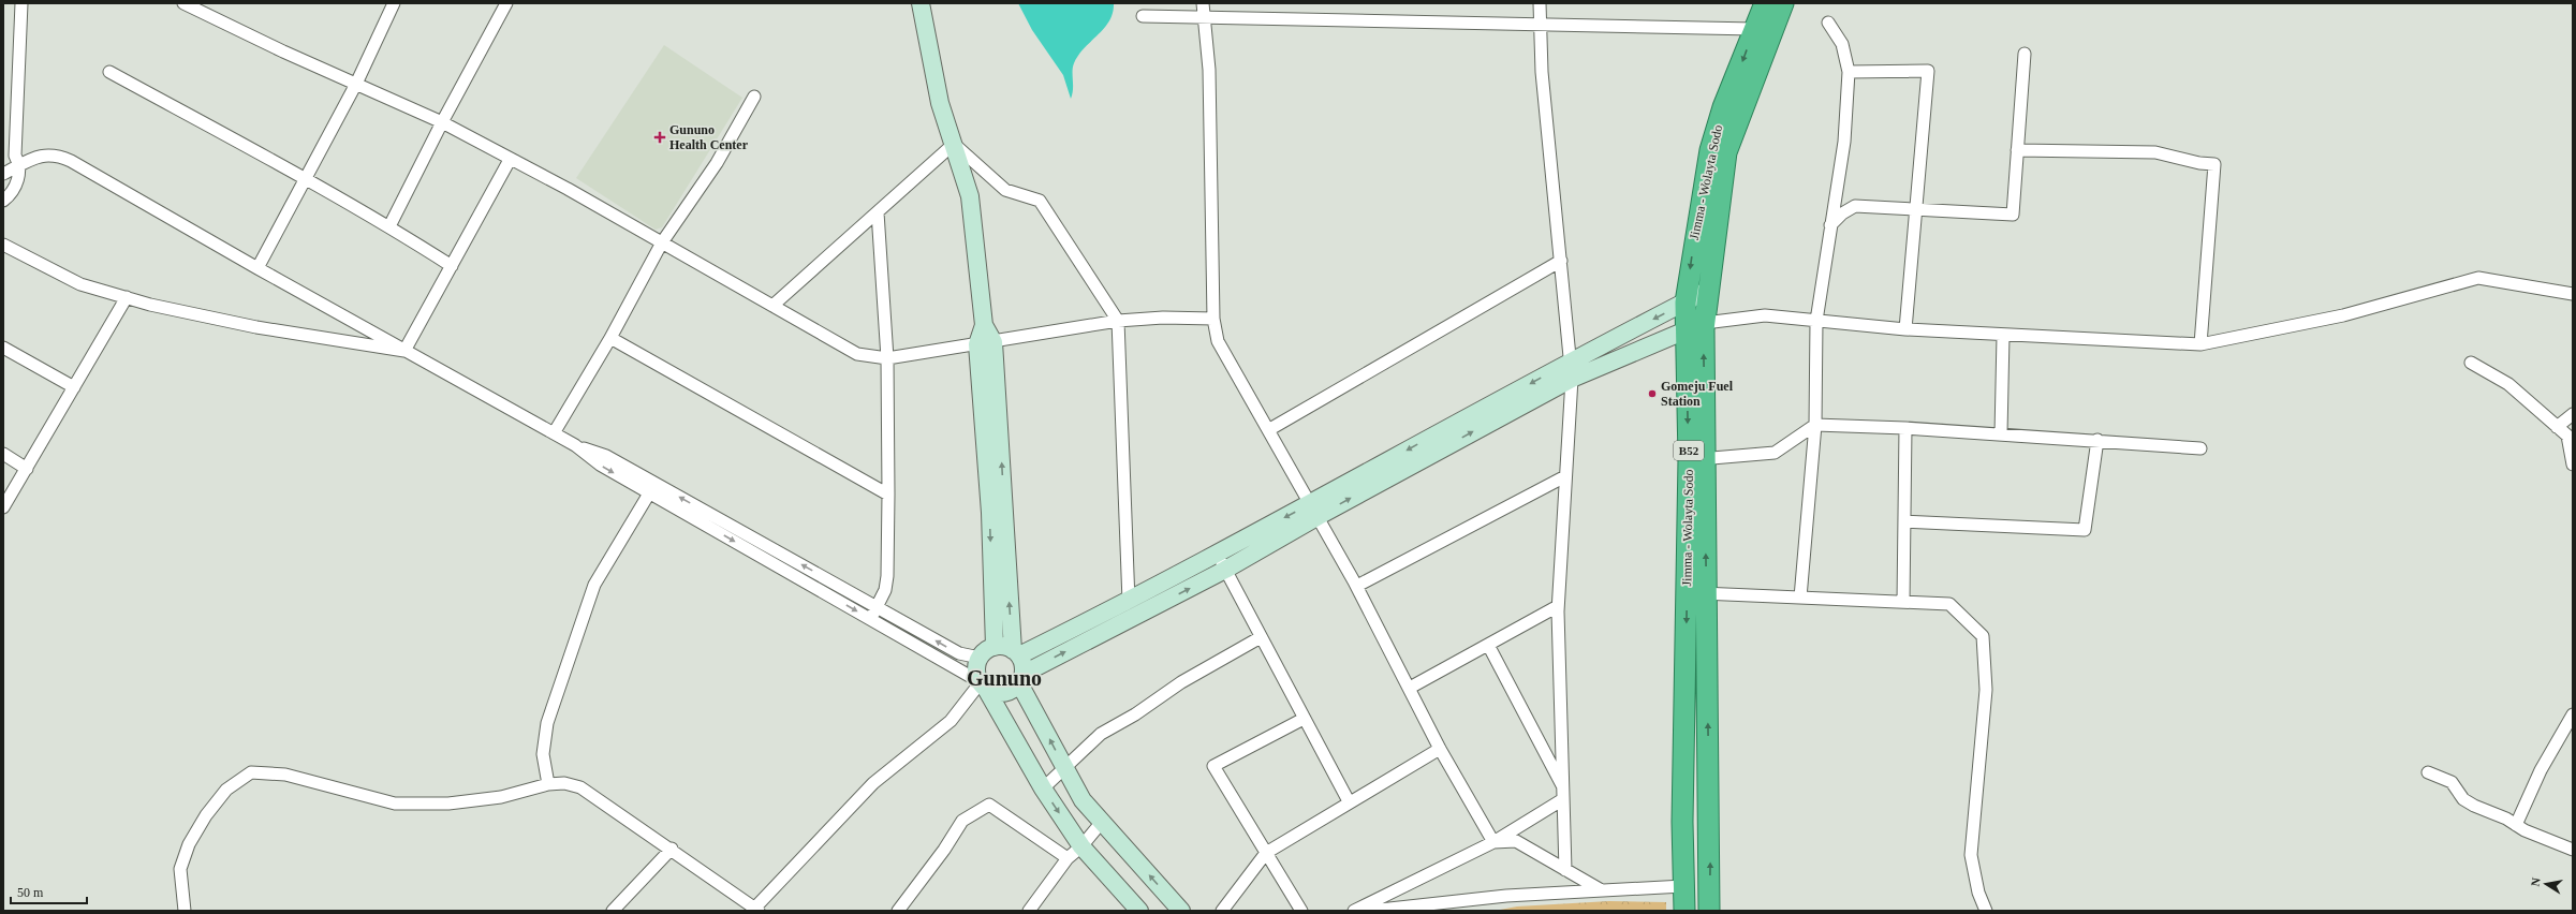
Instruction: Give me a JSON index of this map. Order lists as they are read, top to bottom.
{
  "streets": {
    "highway": ["Jimma - Wolayta Sodo", "B52"]
  },
  "districts": ["Gununo"],
  "places": {
    "health": ["Gununo Health Center"],
    "other": ["Gomeju Fuel Station"]
  },
  "scale_bar": "50 m",
  "north": "left"
}
